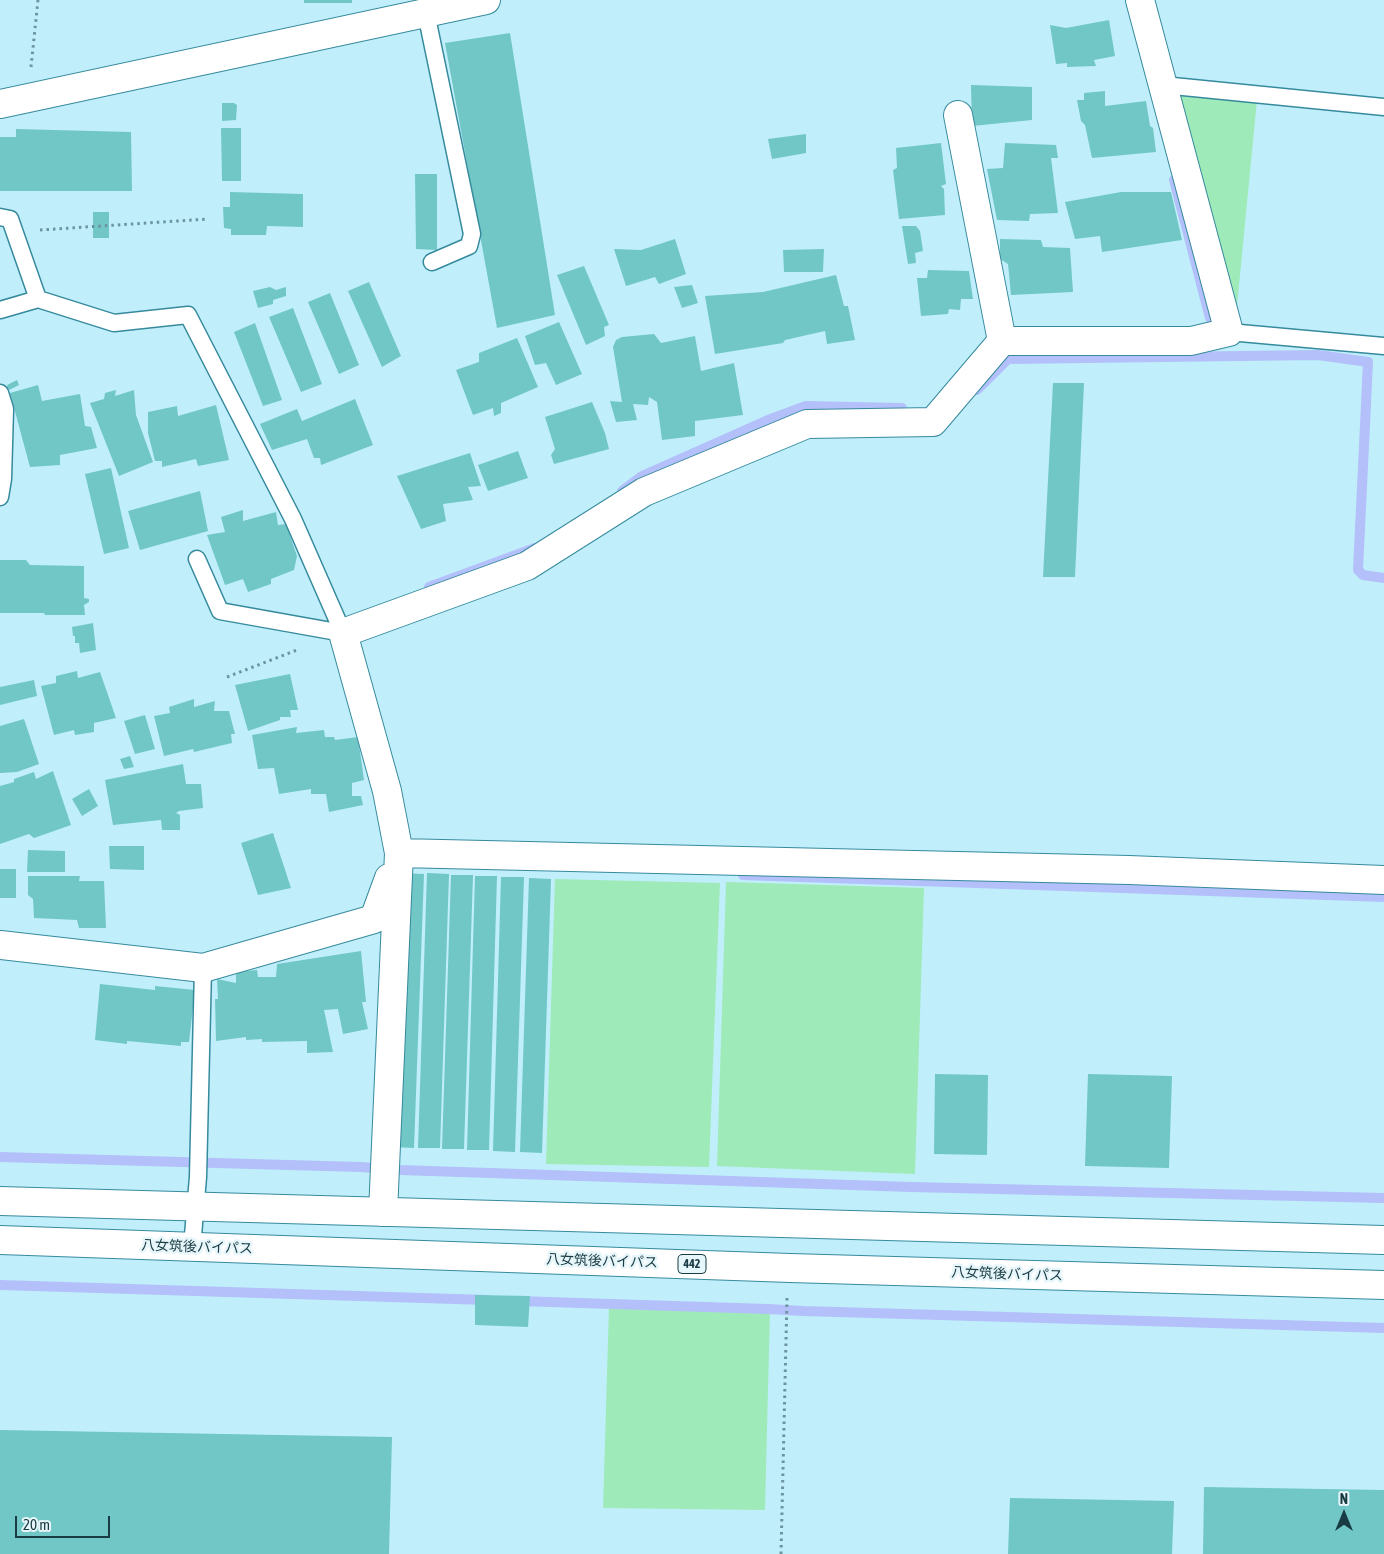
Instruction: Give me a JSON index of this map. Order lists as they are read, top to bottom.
{
  "streets": {
    "main road": ["八女筑後バイパス", "442"]
  },
  "scale_bar": "20 m",
  "north": "top"
}
